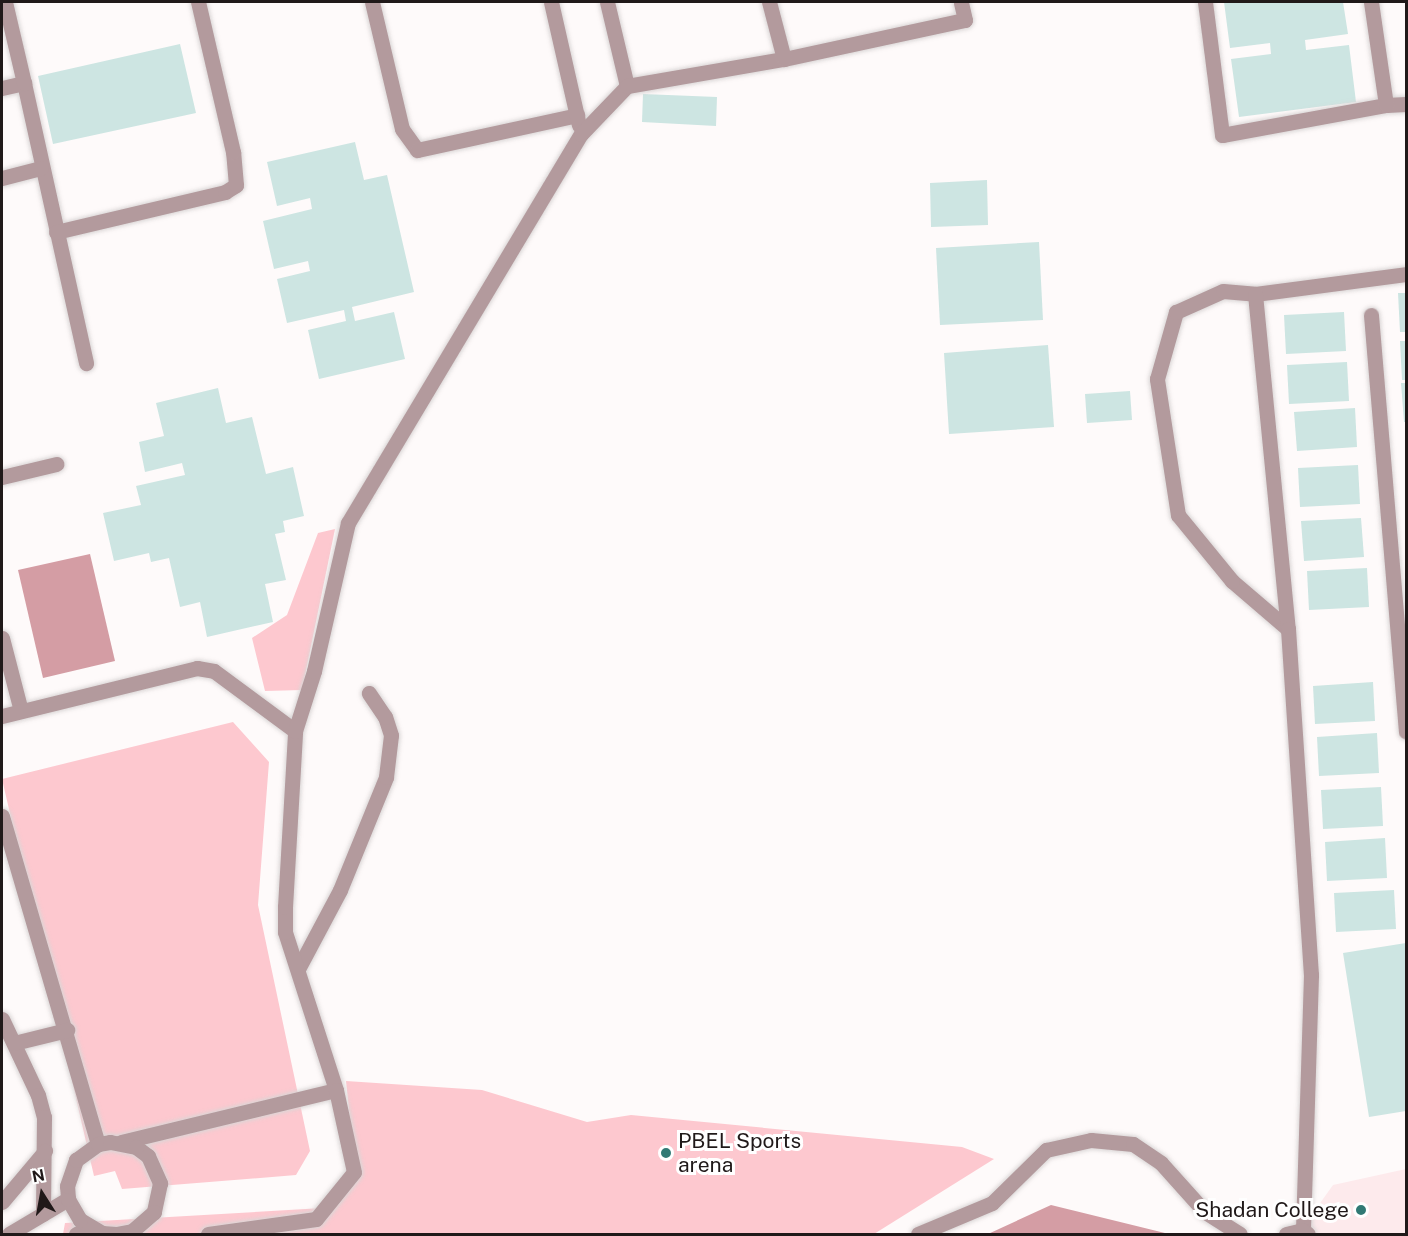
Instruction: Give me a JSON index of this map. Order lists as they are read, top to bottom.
{
  "places": ["PBEL Sports arena", "Shadan College"],
  "north": "top"
}
